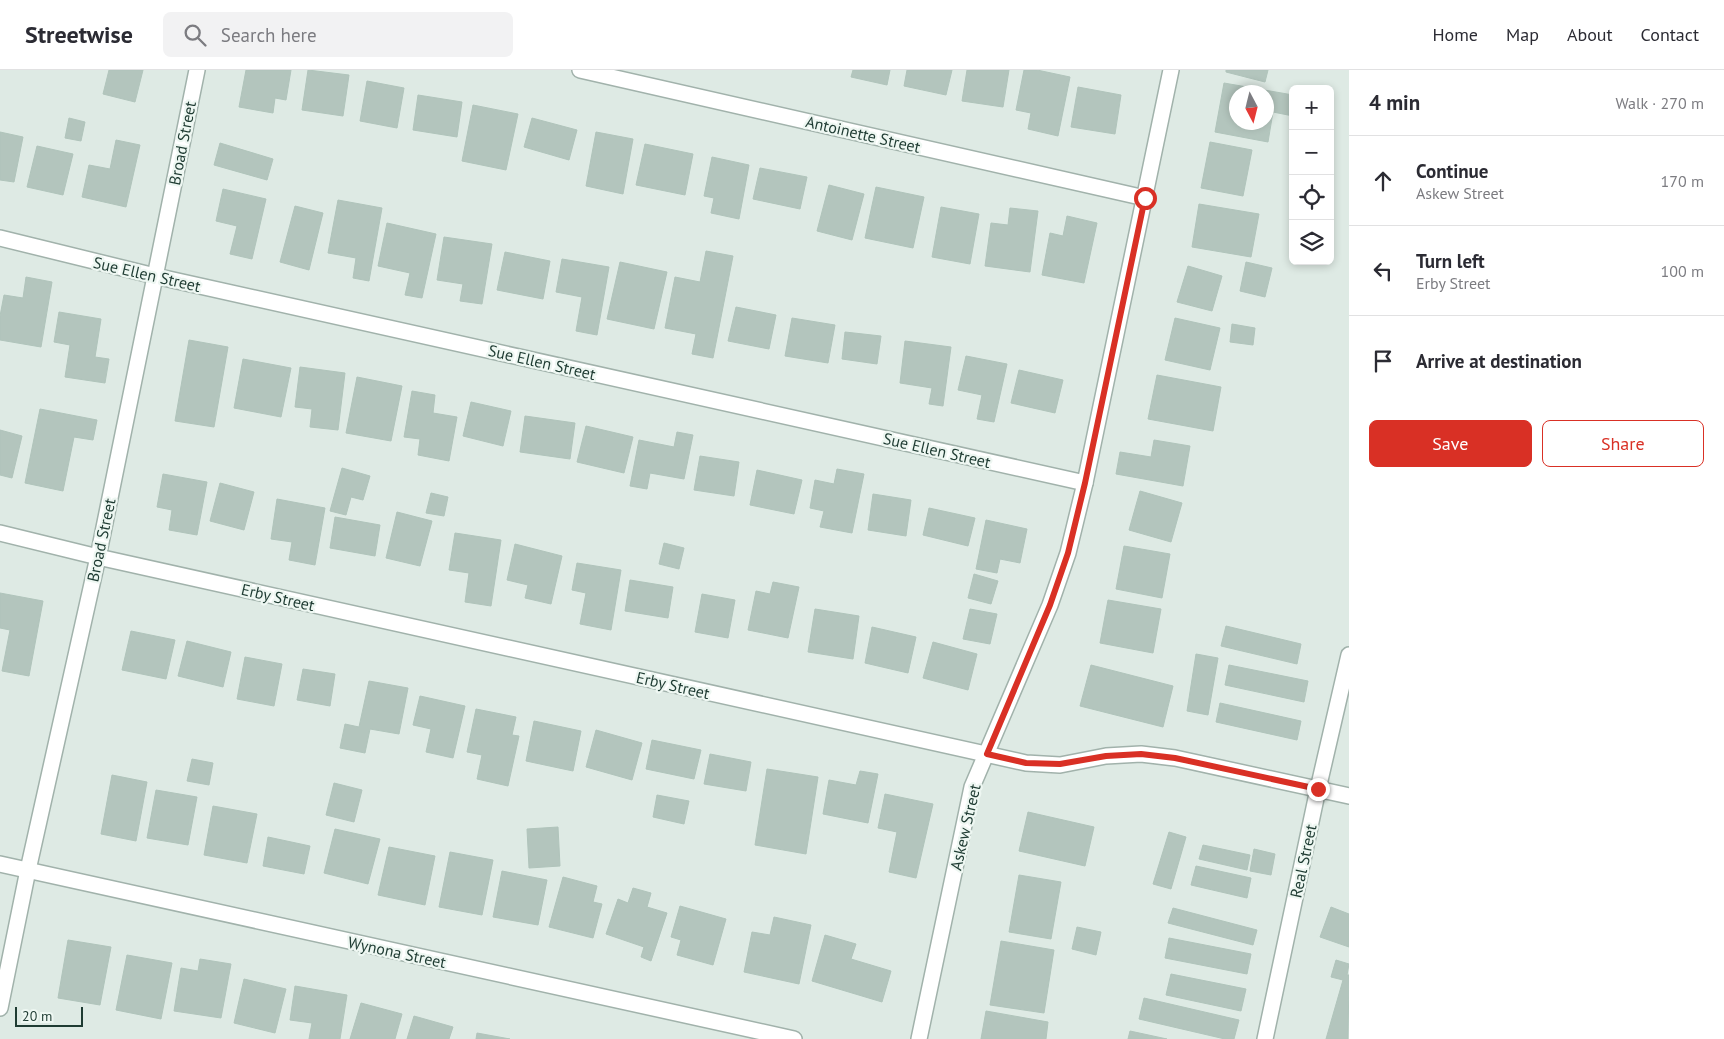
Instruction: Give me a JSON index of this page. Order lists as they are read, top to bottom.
{
  "streets": {
    "street": [
      "Antoinette Street",
      "Broad Street",
      "Sue Ellen Street",
      "Erby Street",
      "Askew Street",
      "Real Street",
      "Wynona Street"
    ]
  },
  "crossings": [
    ["Antoinette Street", "Askew Street"],
    ["Broad Street", "Sue Ellen Street"],
    ["Broad Street", "Erby Street"],
    ["Broad Street", "Wynona Street"],
    ["Sue Ellen Street", "Askew Street"],
    ["Erby Street", "Askew Street"],
    ["Erby Street", "Real Street"]
  ],
  "scale_bar": "20 m",
  "north": "bottom",
  "page": {
    "header": "Streetwise",
    "search": "Search here",
    "nav": [
      "Home",
      "Map",
      "About",
      "Contact"
    ],
    "heading": ["4 min", "Walk · 270 m"],
    "map_buttons": ["+", "−"],
    "list": [
      ["Continue", "Askew Street", "170 m"],
      ["Turn left", "Erby Street", "100 m"],
      "Arrive at destination"
    ],
    "buttons": ["Save", "Share"],
    "scale": "20 m"
  }
}
